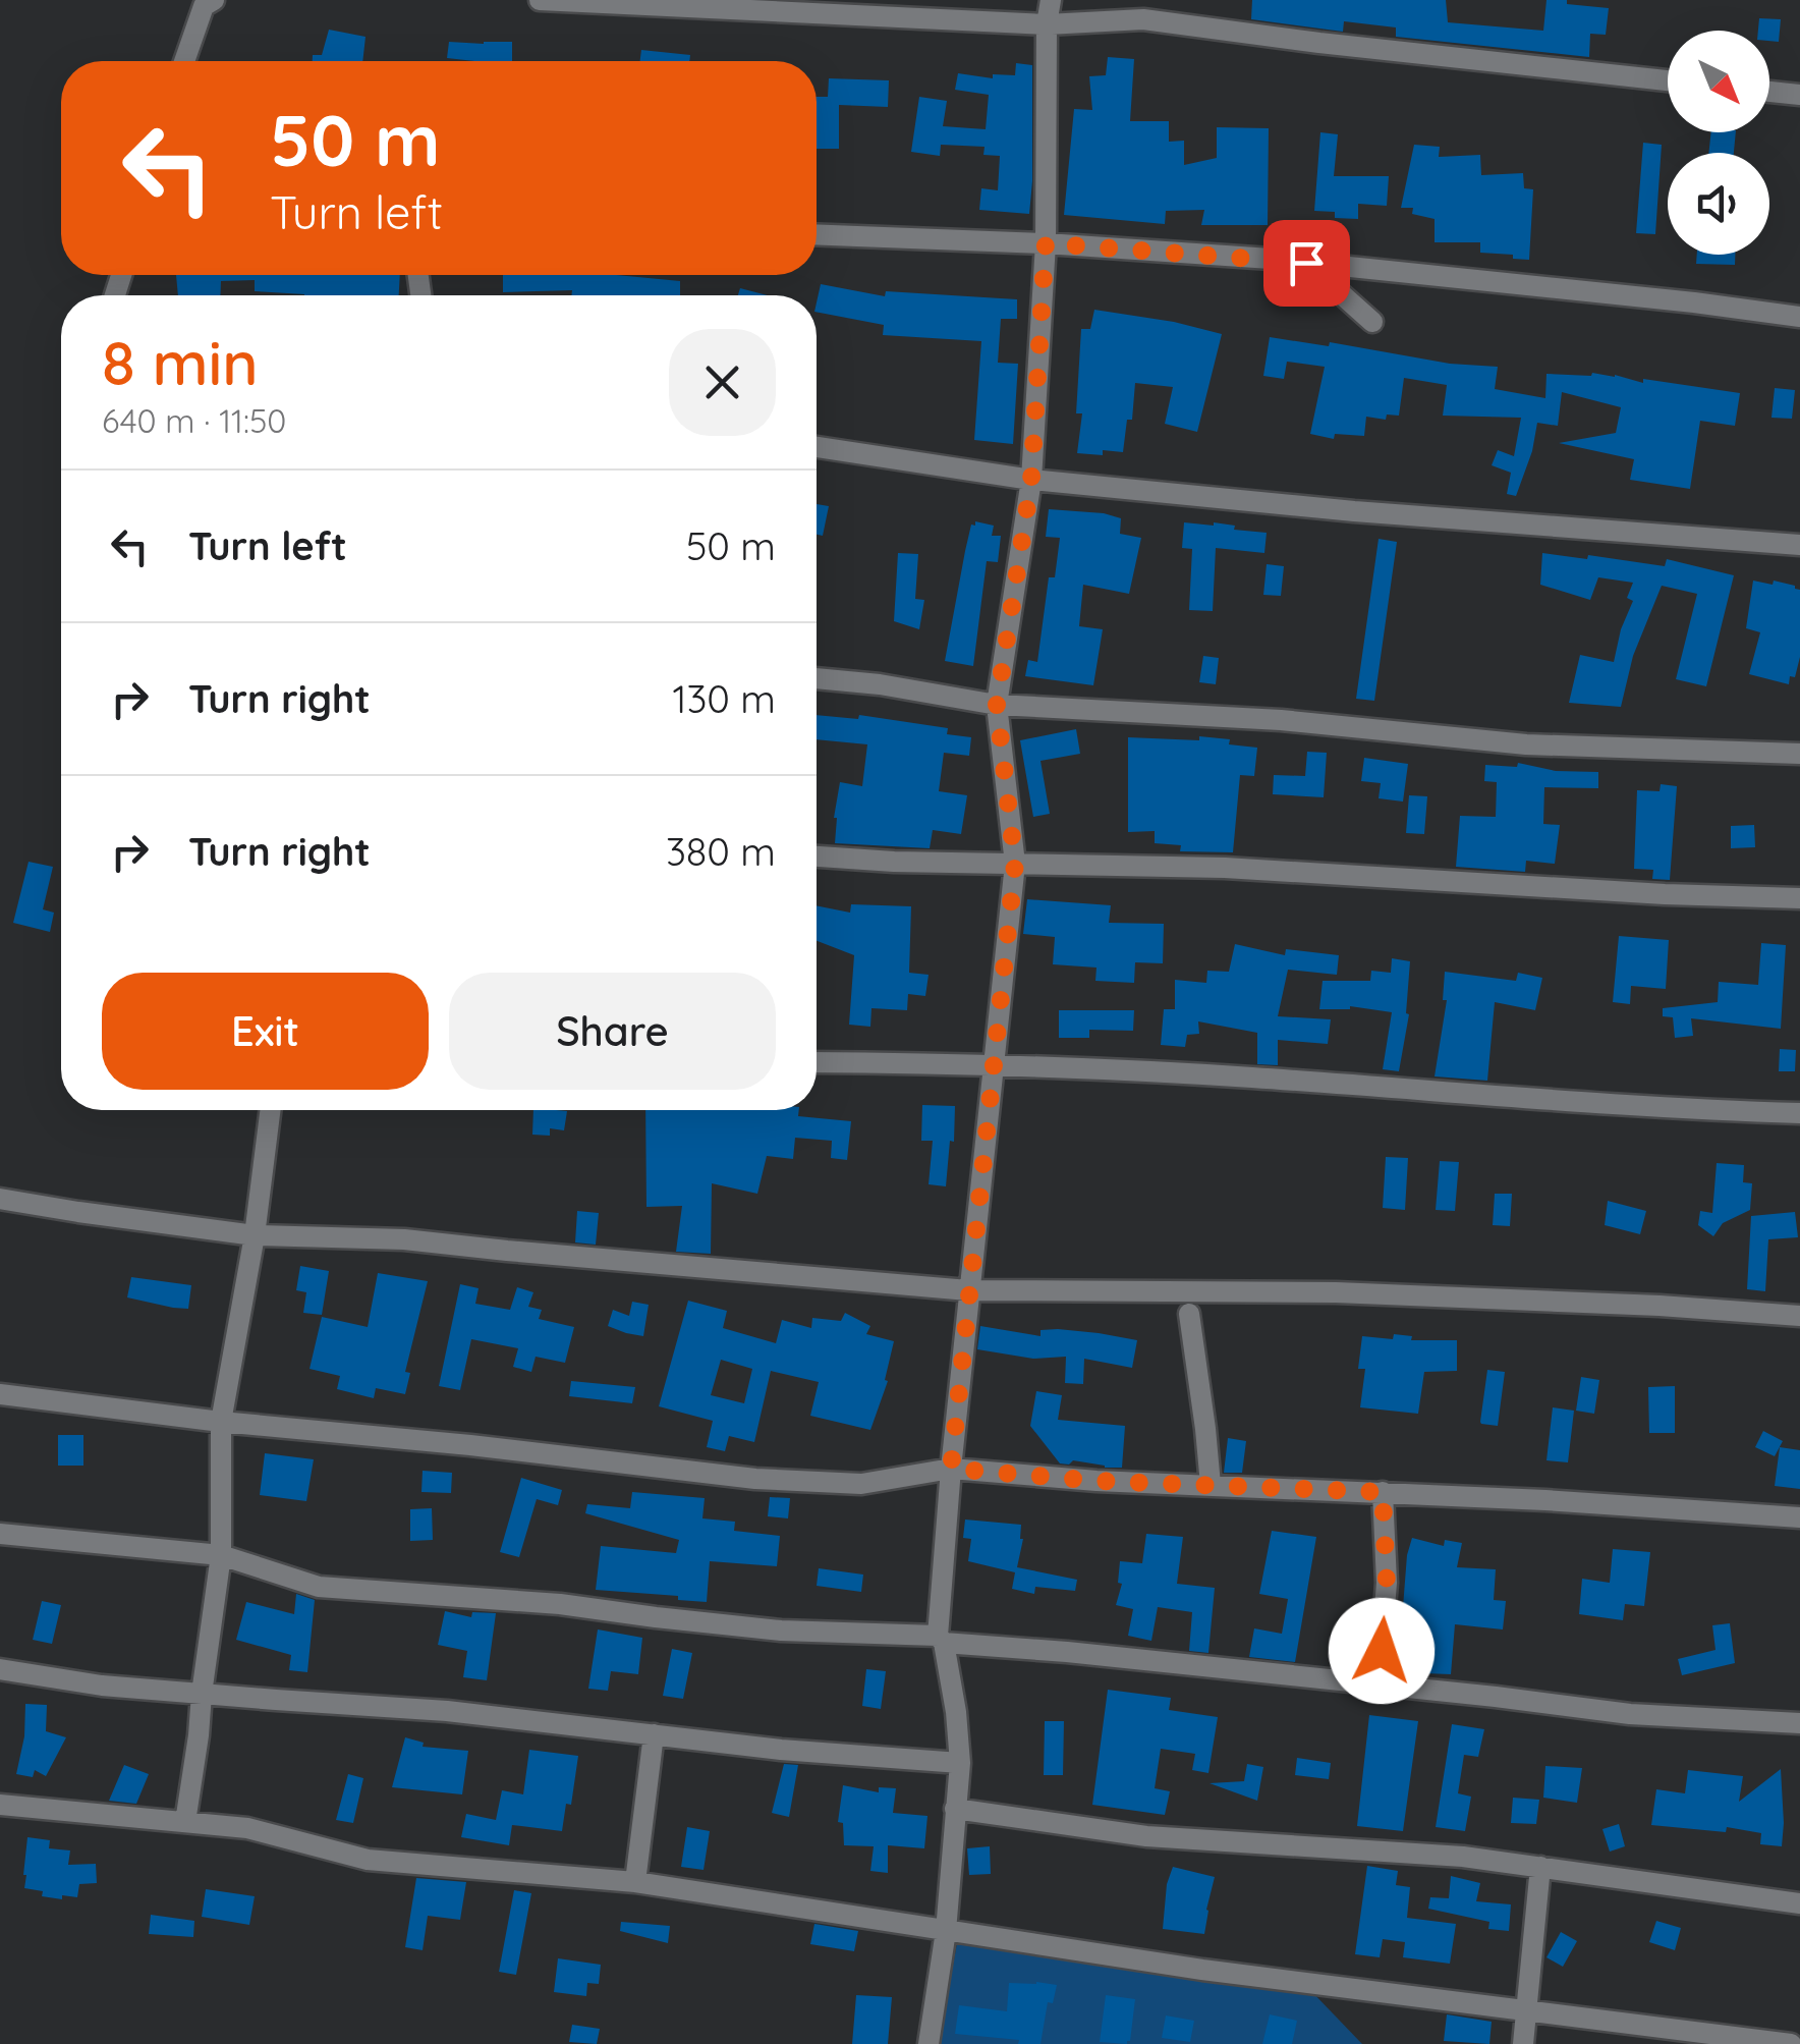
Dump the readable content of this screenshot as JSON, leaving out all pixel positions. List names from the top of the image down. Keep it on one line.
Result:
{"north":"bottom right","page":{"turn":["50 m","Turn left"],"heading":["8 min","640 m · 11:50"],"list":[{"name":"Turn left","value":"50 m"},{"name":"Turn right","value":"130 m"},{"name":"Turn right","value":"380 m"}],"buttons":["Exit","Share"]}}
